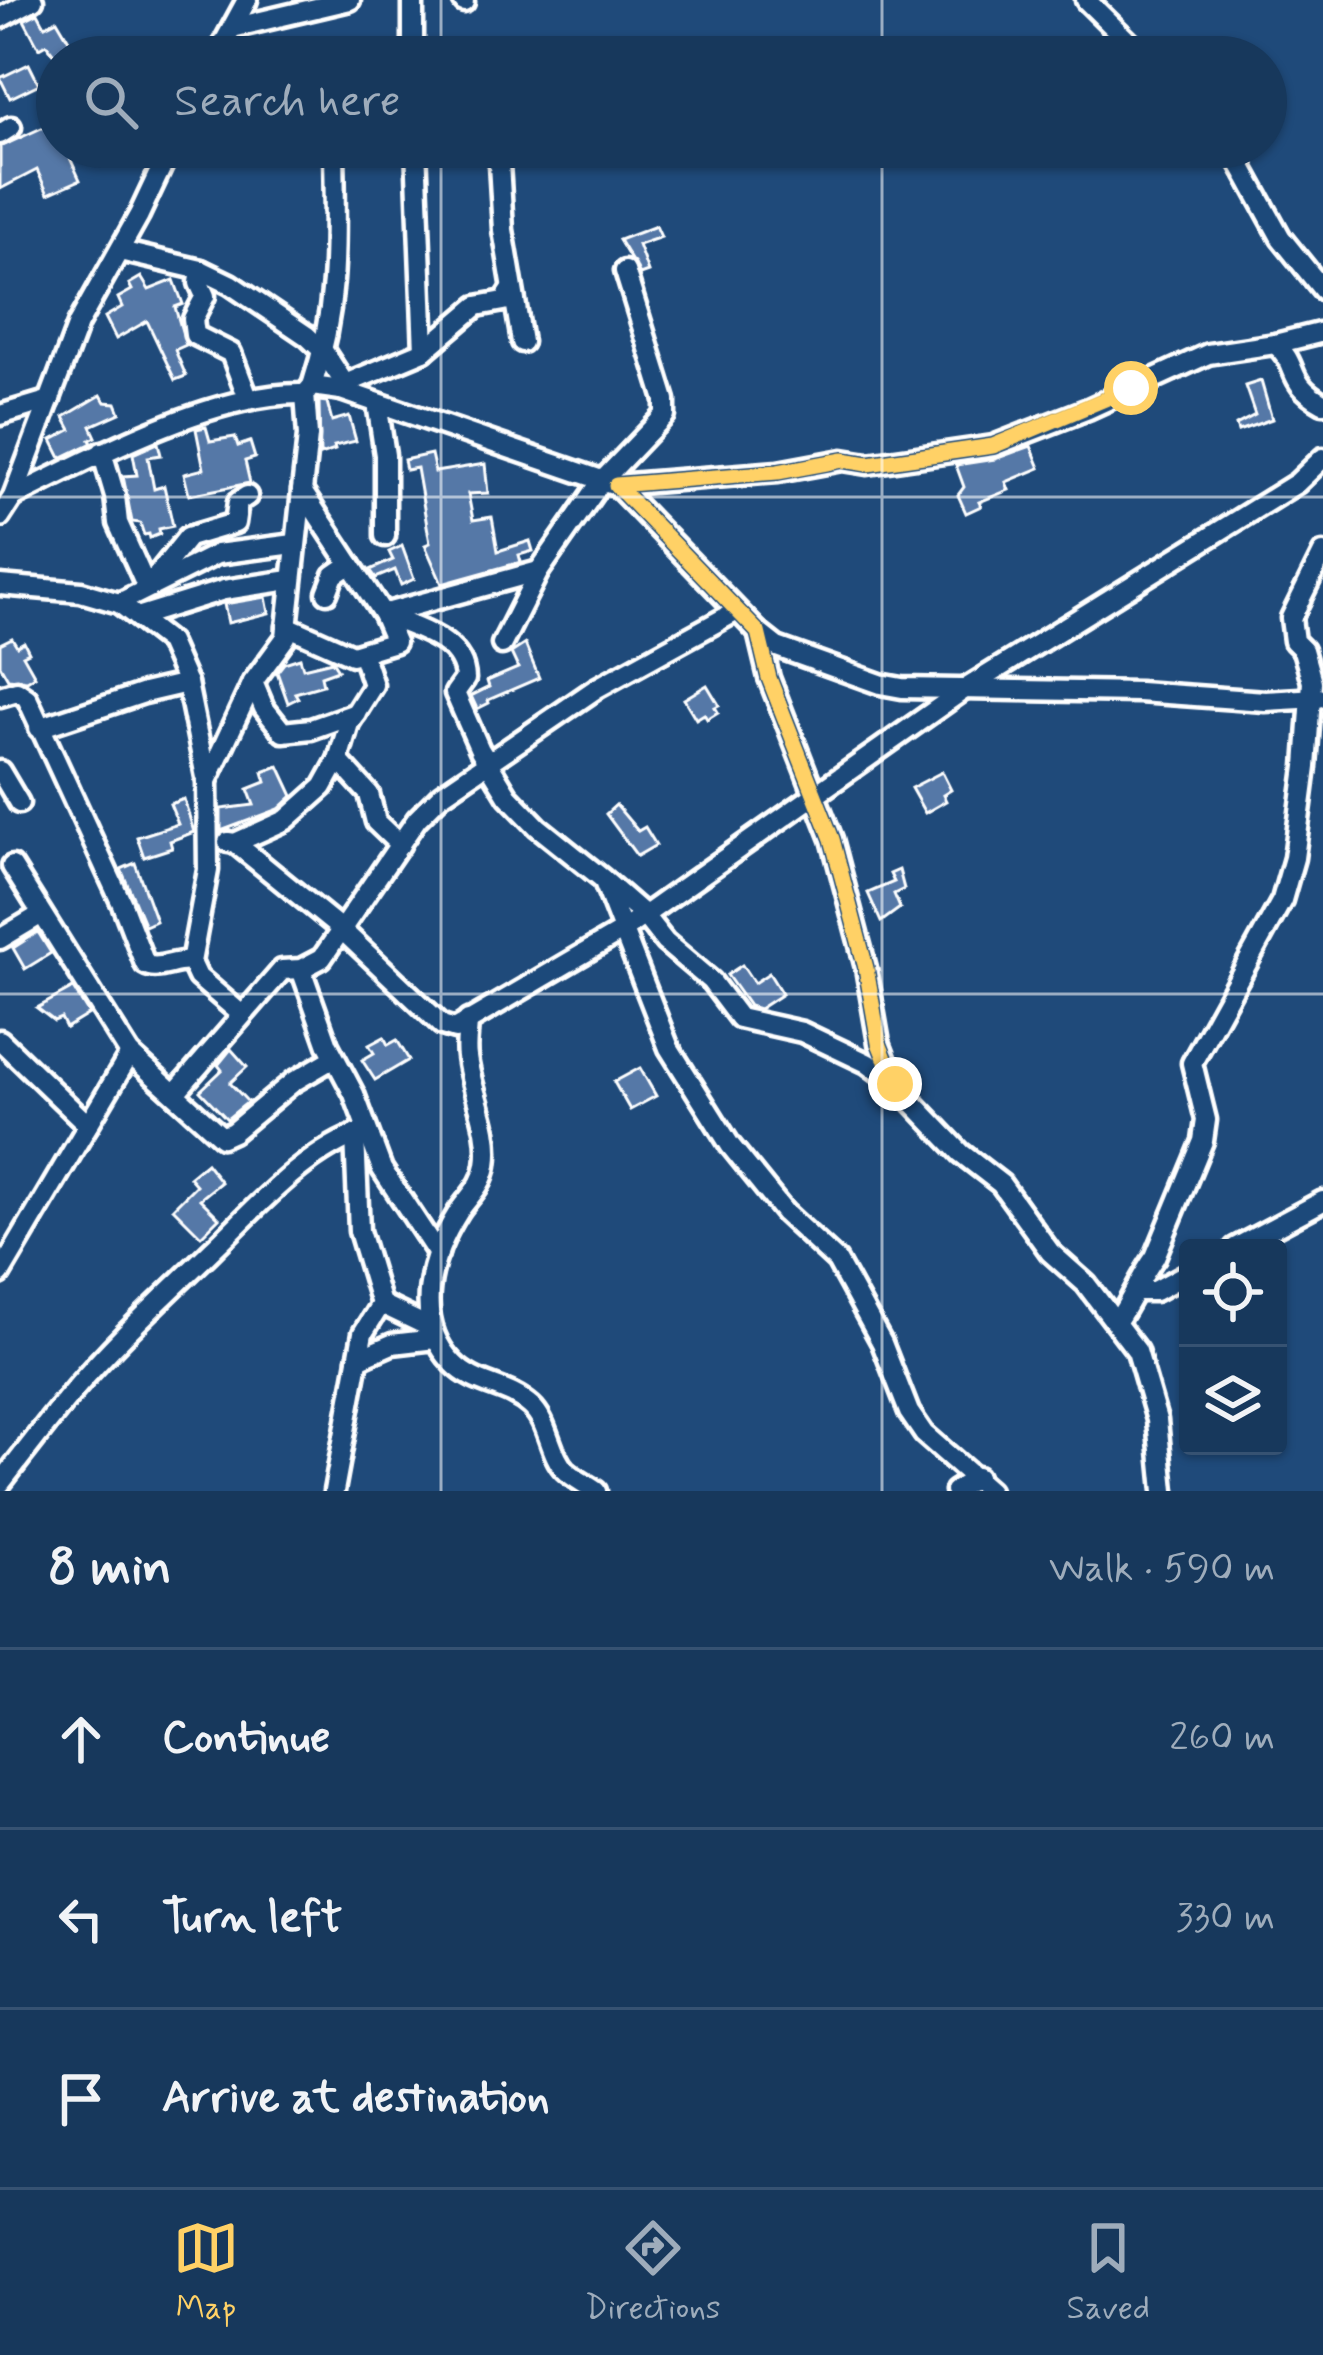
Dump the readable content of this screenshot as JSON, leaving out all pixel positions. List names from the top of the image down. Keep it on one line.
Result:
{"page":{"search":"Search here","heading":["8 min","Walk · 590 m"],"list":[["Continue","260 m"],["Turn left","330 m"],"Arrive at destination"],"nav":["Map","Directions","Saved"]}}
